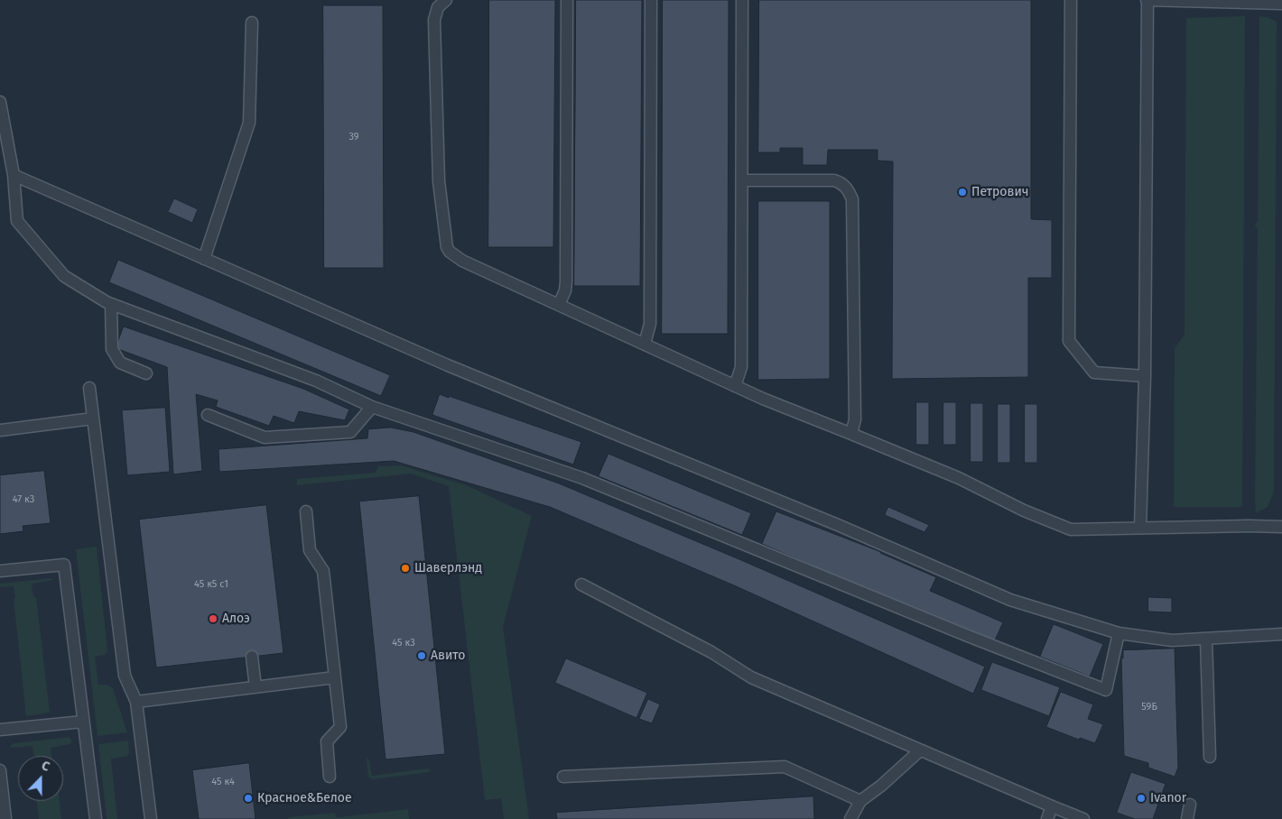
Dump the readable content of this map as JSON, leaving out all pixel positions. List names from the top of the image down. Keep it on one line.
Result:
{"places":["Петрович","Шаверлэнд","Алоэ","Авито","Красное&Белое","Ivanor"],"house_numbers":["39","47 к3","45 к5 с1","45 к3","59Б","45 к4"],"north":"top"}
